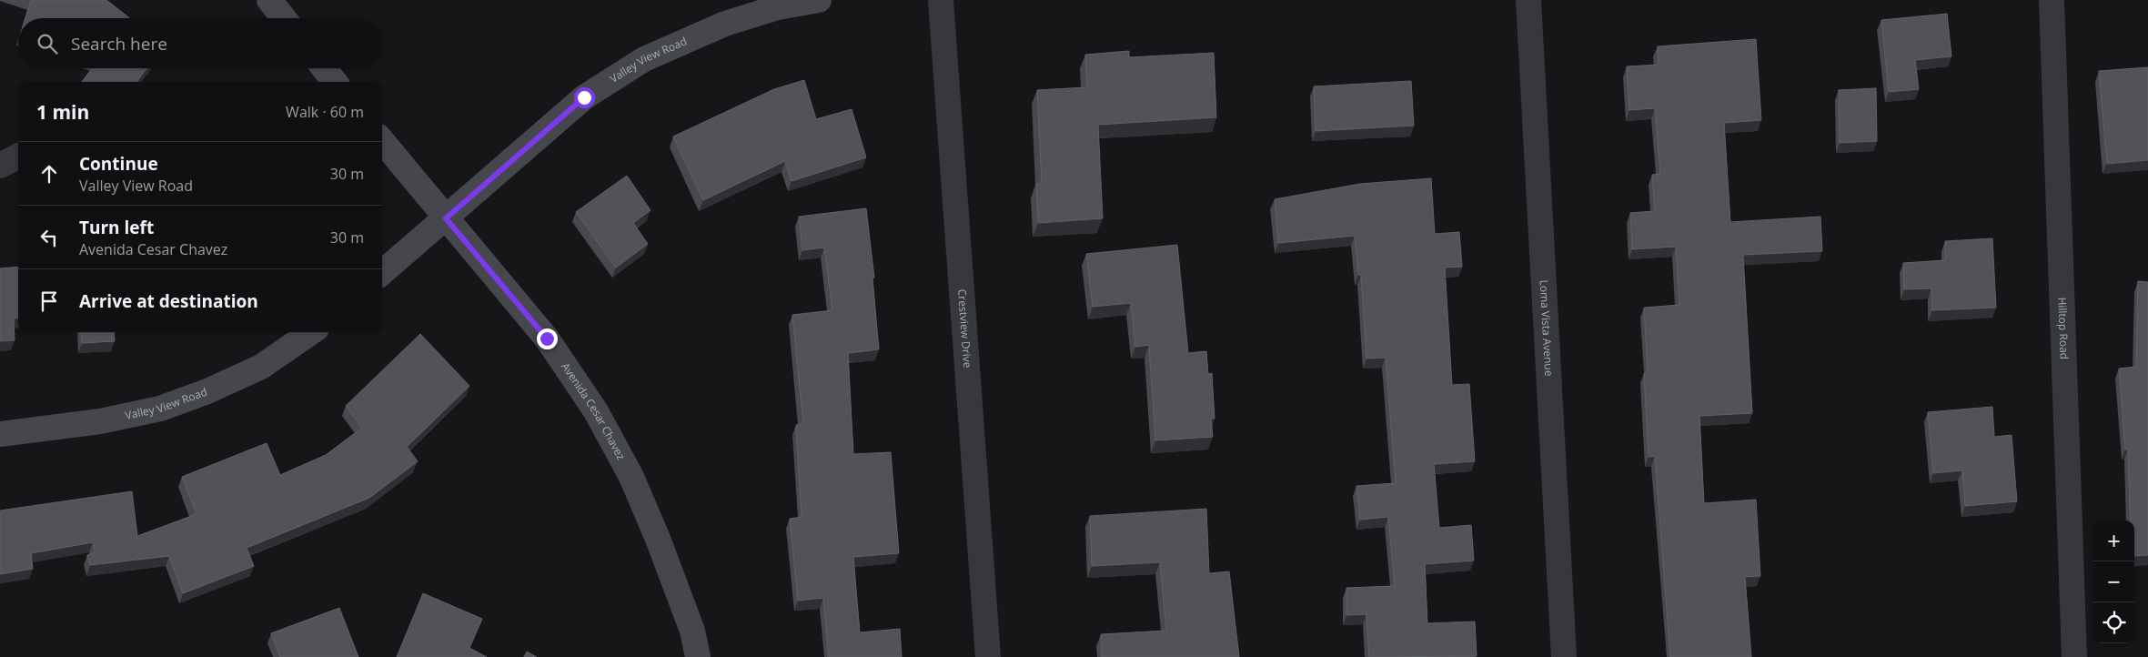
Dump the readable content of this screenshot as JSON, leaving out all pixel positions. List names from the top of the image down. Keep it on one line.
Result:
{"streets":{"street":["Valley View Road","Crestview Drive","Loma Vista Avenue","Hilltop Road","Avenida Cesar Chavez"]},"crossings":[["Valley View Road","Avenida Cesar Chavez"]],"page":{"search":"Search here","heading":["1 min","Walk · 60 m"],"list":[["Continue","Valley View Road","30 m"],["Turn left","Avenida Cesar Chavez","30 m"],"Arrive at destination"],"map_buttons":["+","−"]}}
